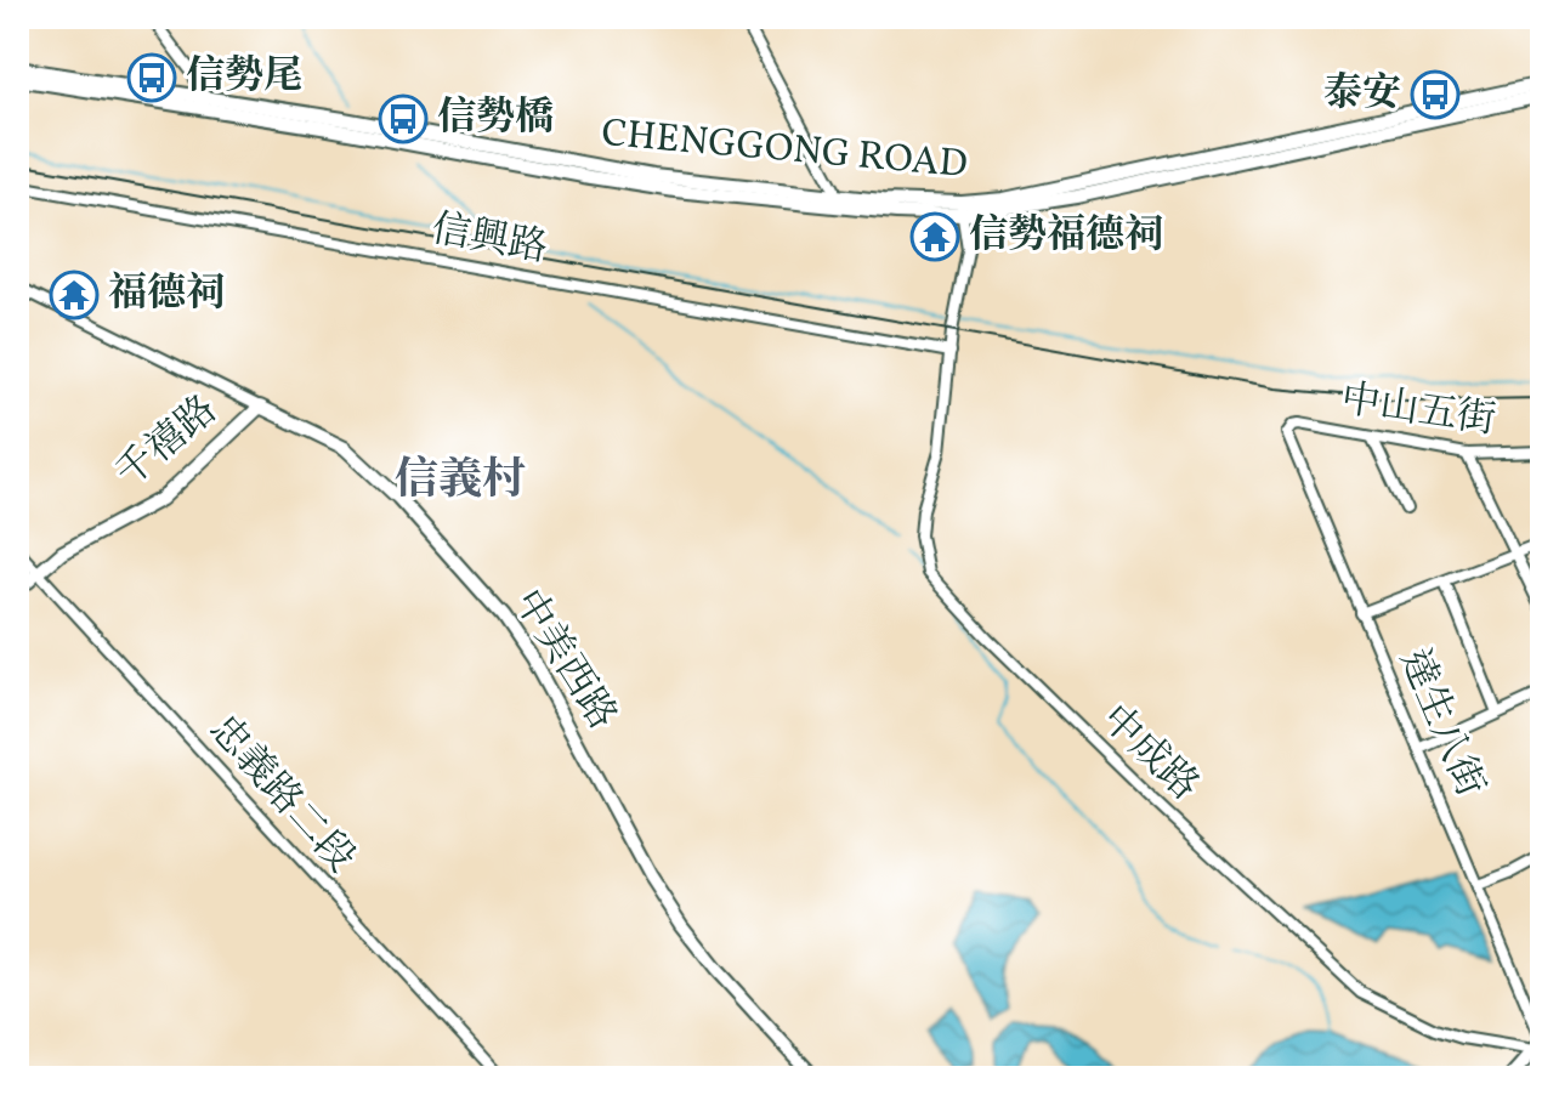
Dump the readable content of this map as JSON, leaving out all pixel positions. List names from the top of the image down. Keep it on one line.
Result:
{"streets":{"street":["CHENGGONG ROAD","信興路","中山五街","千禧路","中美西路","達生八街","中成路","忠義路二段"]},"crossings":[["CHENGGONG ROAD","中成路"],["信興路","中成路"],["中山五街","達生八街"],["千禧路","中美西路"],["千禧路","忠義路二段"],["達生八街","中成路"]],"districts":["信義村"],"places":{"bus stop":["信勢尾","泰安","信勢橋"],"temple":["信勢福德祠","福德祠"]}}
